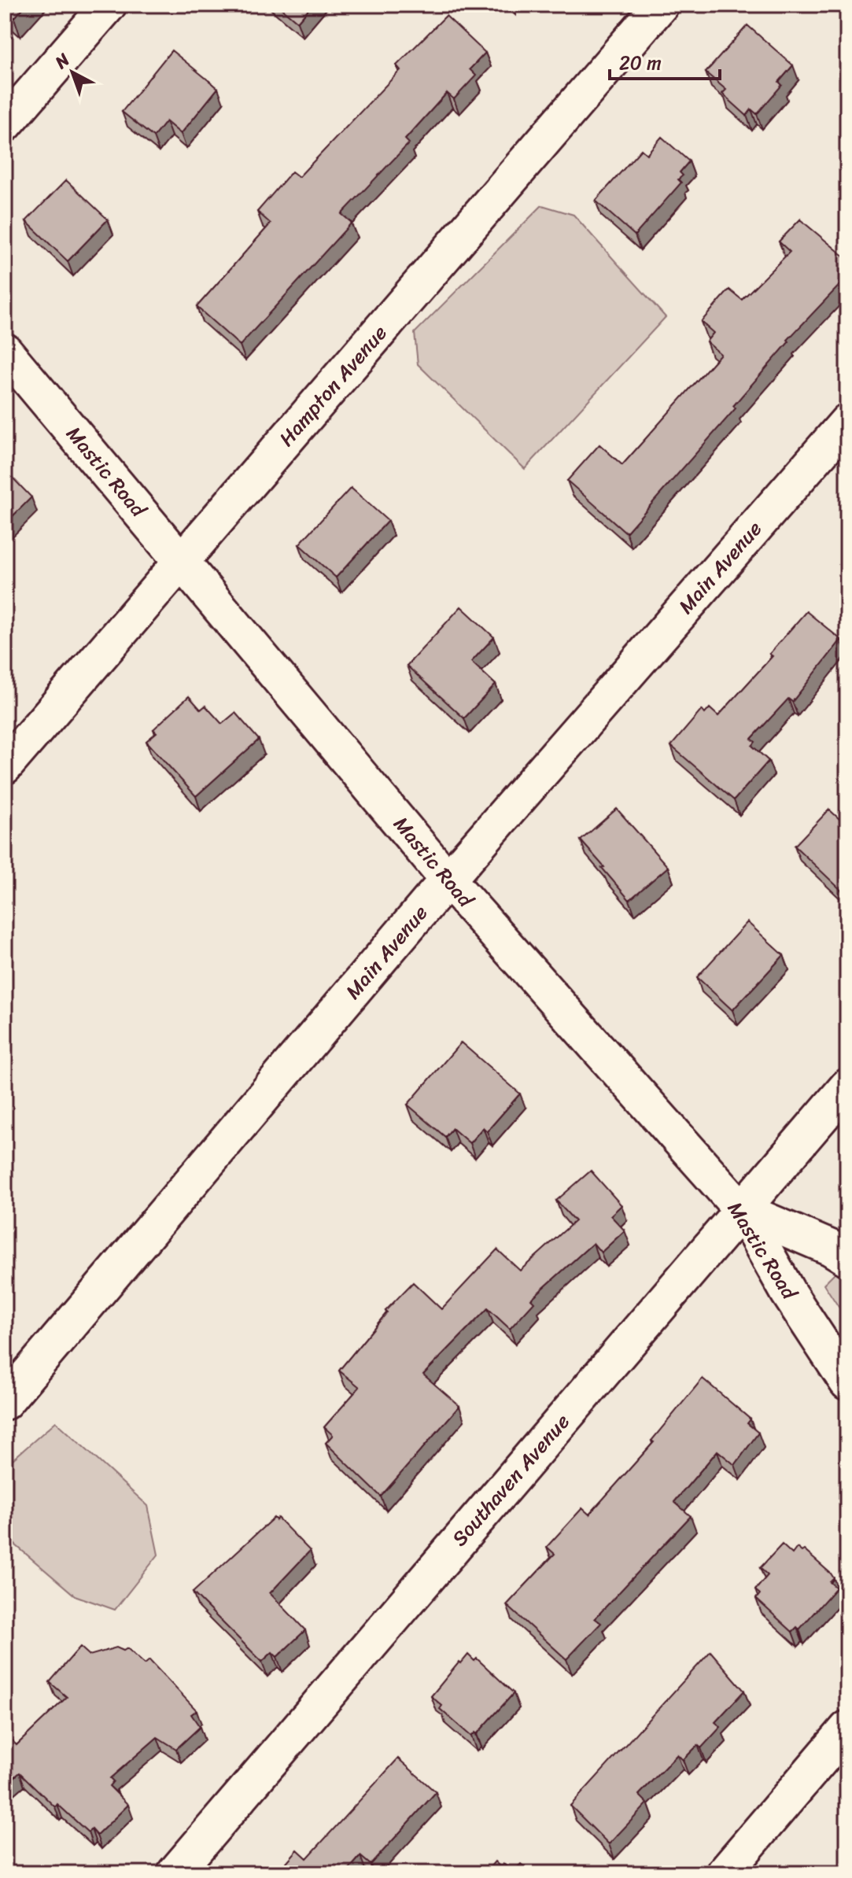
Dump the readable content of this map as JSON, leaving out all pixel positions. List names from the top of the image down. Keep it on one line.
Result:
{"streets":{"street":["Hampton Avenue","Mastic Road","Main Avenue","Southaven Avenue"]},"crossings":[["Hampton Avenue","Mastic Road"],["Mastic Road","Main Avenue"],["Mastic Road","Southaven Avenue"]],"scale_bar":"20 m","north":"top left"}
